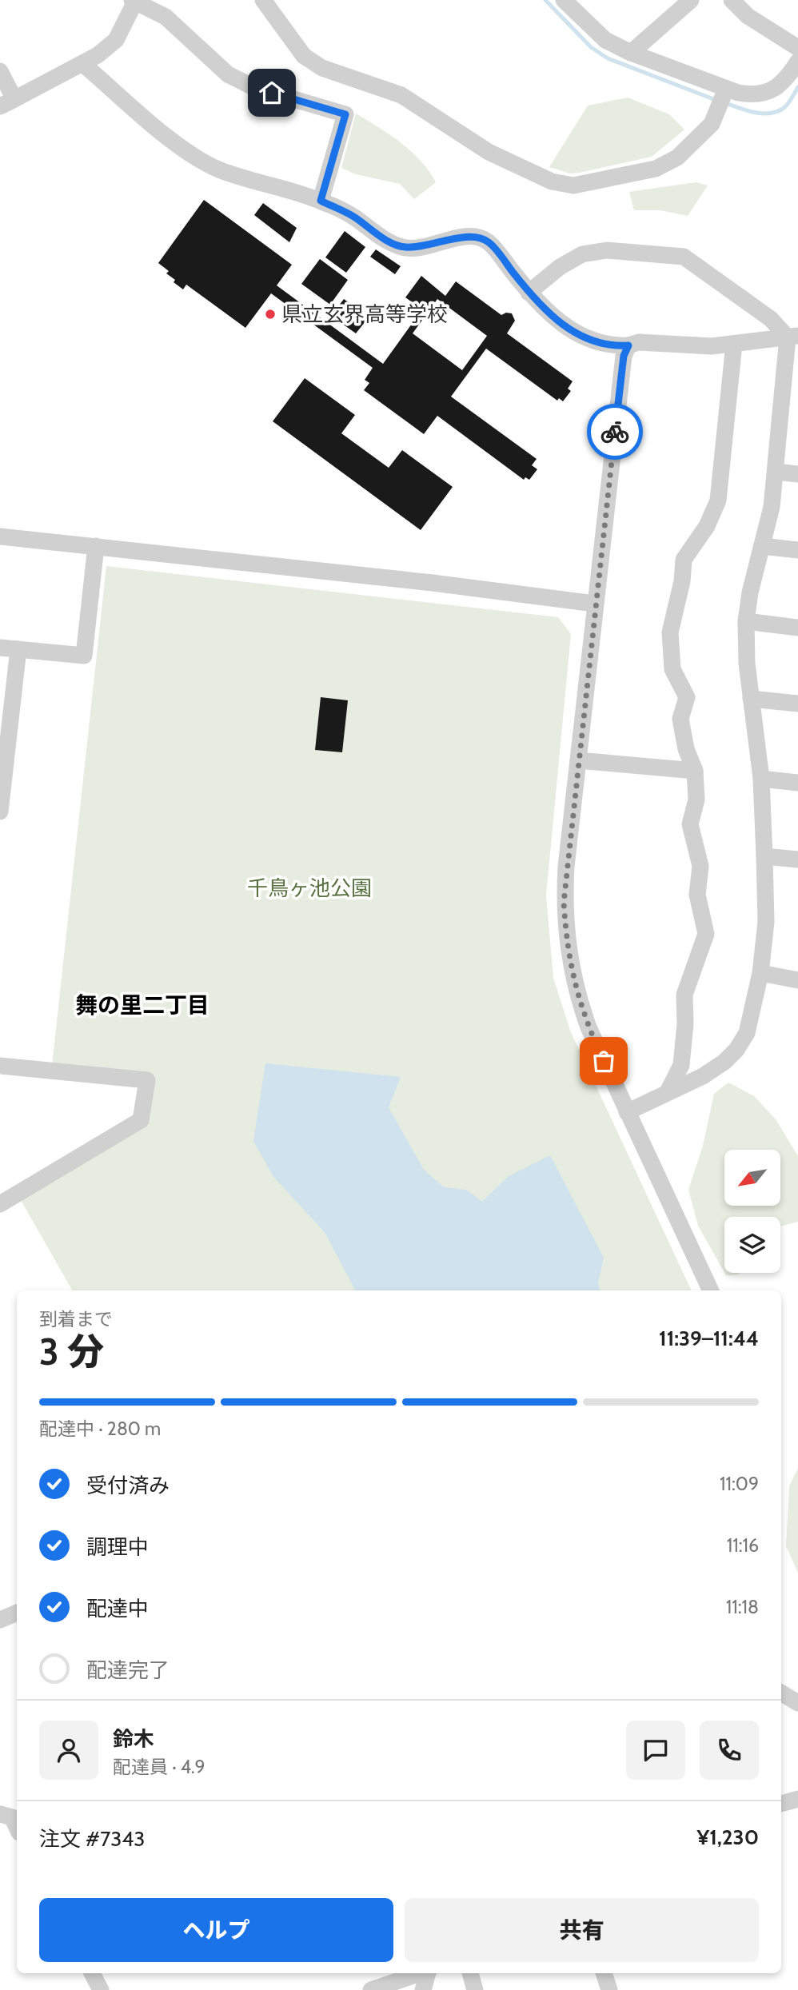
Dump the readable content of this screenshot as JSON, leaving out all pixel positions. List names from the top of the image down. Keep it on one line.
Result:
{"districts":["舞の里二丁目"],"parks":["千鳥ヶ池公園"],"places":["県立玄界高等学校"],"north":"bottom left","page":{"heading":["3 分","到着まで","11:39–11:44"],"panel":["鈴木","配達員 · 4.9","注文 #7343","¥1,230"],"bar":"配達中 · 280 m","list":[["受付済み","11:09"],["調理中","11:16"],["配達中","11:18"],"配達完了"],"buttons":["ヘルプ","共有"]}}
